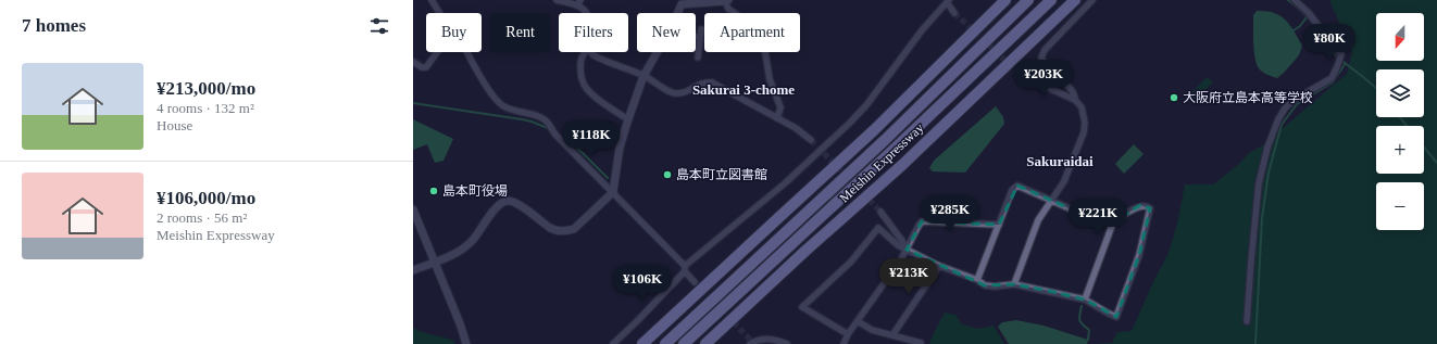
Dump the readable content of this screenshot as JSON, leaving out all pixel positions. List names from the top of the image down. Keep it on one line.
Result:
{"streets":{"highway":["Meishin Expressway"]},"districts":["Sakurai 3-chome","Sakuraidai"],"places":["大阪府立島本高等学校","島本町立図書館","島本町役場"],"north":"bottom","page":{"heading":"7 homes","map_buttons":["+","−"],"chip":["Buy","Rent","Filters","New","Apartment"],"price":["¥80K","¥203K","¥118K","¥285K","¥221K","¥213K","¥106K"],"list":[{"name":"¥213,000/mo","note":"4 rooms · 132 m² · House"},{"name":"¥106,000/mo","note":"2 rooms · 56 m² · Meishin Expressway"}]}}
